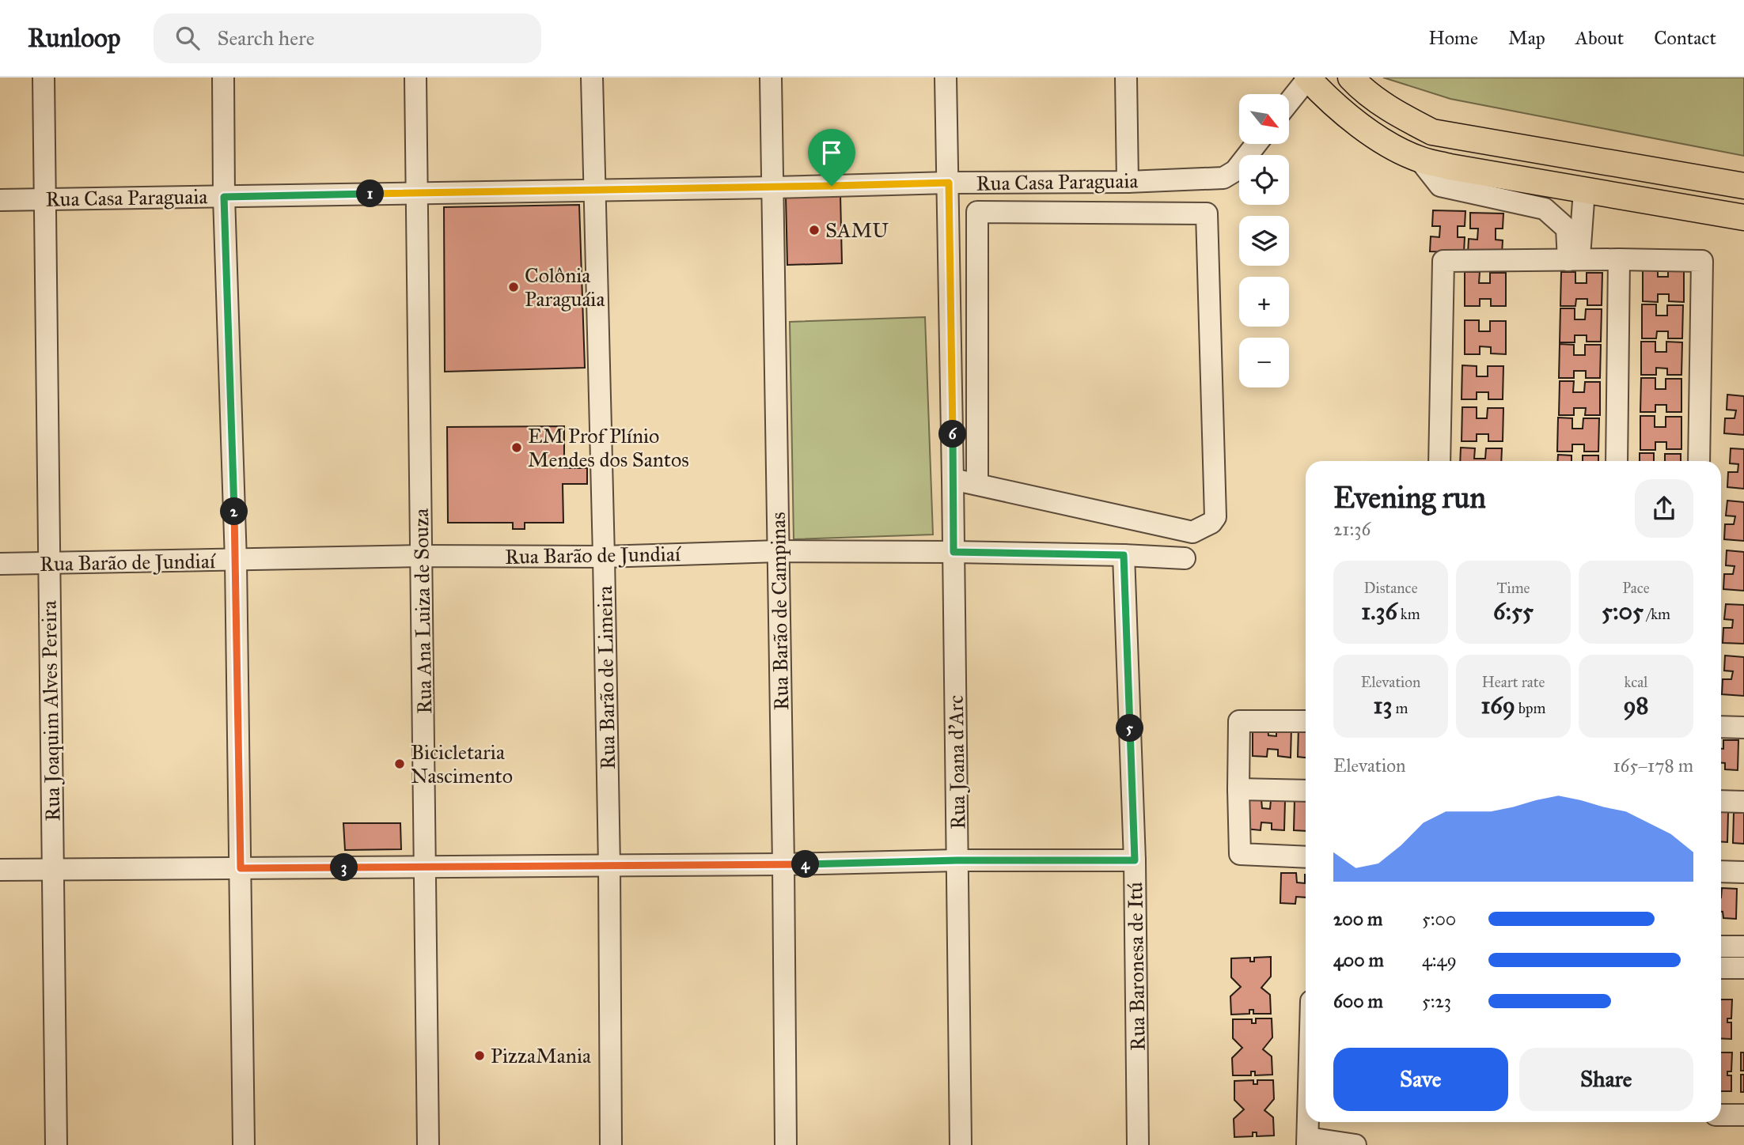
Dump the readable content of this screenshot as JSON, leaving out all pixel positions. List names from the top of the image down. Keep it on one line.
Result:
{"streets":{"street":["Rua Casa Paraguaia","Rua Barão de Jundiaí","Rua Ana Luiza de Souza","Rua Barão de Campinas","Rua Barão de Limeira","Rua Joaquim Alves Pereira","Rua Joana d'Arc","Rua Baronesa de Itú"]},"crossings":[["Rua Casa Paraguaia","Rua Ana Luiza de Souza"],["Rua Casa Paraguaia","Rua Barão de Campinas"],["Rua Casa Paraguaia","Rua Barão de Limeira"],["Rua Casa Paraguaia","Rua Joaquim Alves Pereira"],["Rua Casa Paraguaia","Rua Joana d'Arc"],["Rua Barão de Jundiaí","Rua Ana Luiza de Souza"],["Rua Barão de Jundiaí","Rua Barão de Campinas"],["Rua Barão de Jundiaí","Rua Barão de Limeira"],["Rua Barão de Jundiaí","Rua Joaquim Alves Pereira"],["Rua Barão de Jundiaí","Rua Joana d'Arc"],["Rua Barão de Jundiaí","Rua Baronesa de Itú"]],"places":["SAMU","Colônia Paraguáia","EM Prof Plínio Mendes dos Santos","Bicicletaria Nascimento","PizzaMania"],"north":"bottom right","page":{"header":"Runloop","search":"Search here","nav":["Home","Map","About","Contact"],"map_buttons":["+","−"],"pins":["1","6","2","5","4","3"],"heading":["Evening run","21:36"],"stats":[["Distance","1.36 km"],["Time","6:55"],["Pace","5:05 /km"],["Elevation","13 m"],["Heart rate","169 bpm"],["kcal","98"]],"chart":["Elevation","165–178 m"],"list":[{"name":"200 m","note":"5:00"},{"name":"400 m","note":"4:49"},{"name":"600 m","note":"5:23"}],"buttons":["Save","Share"]}}
